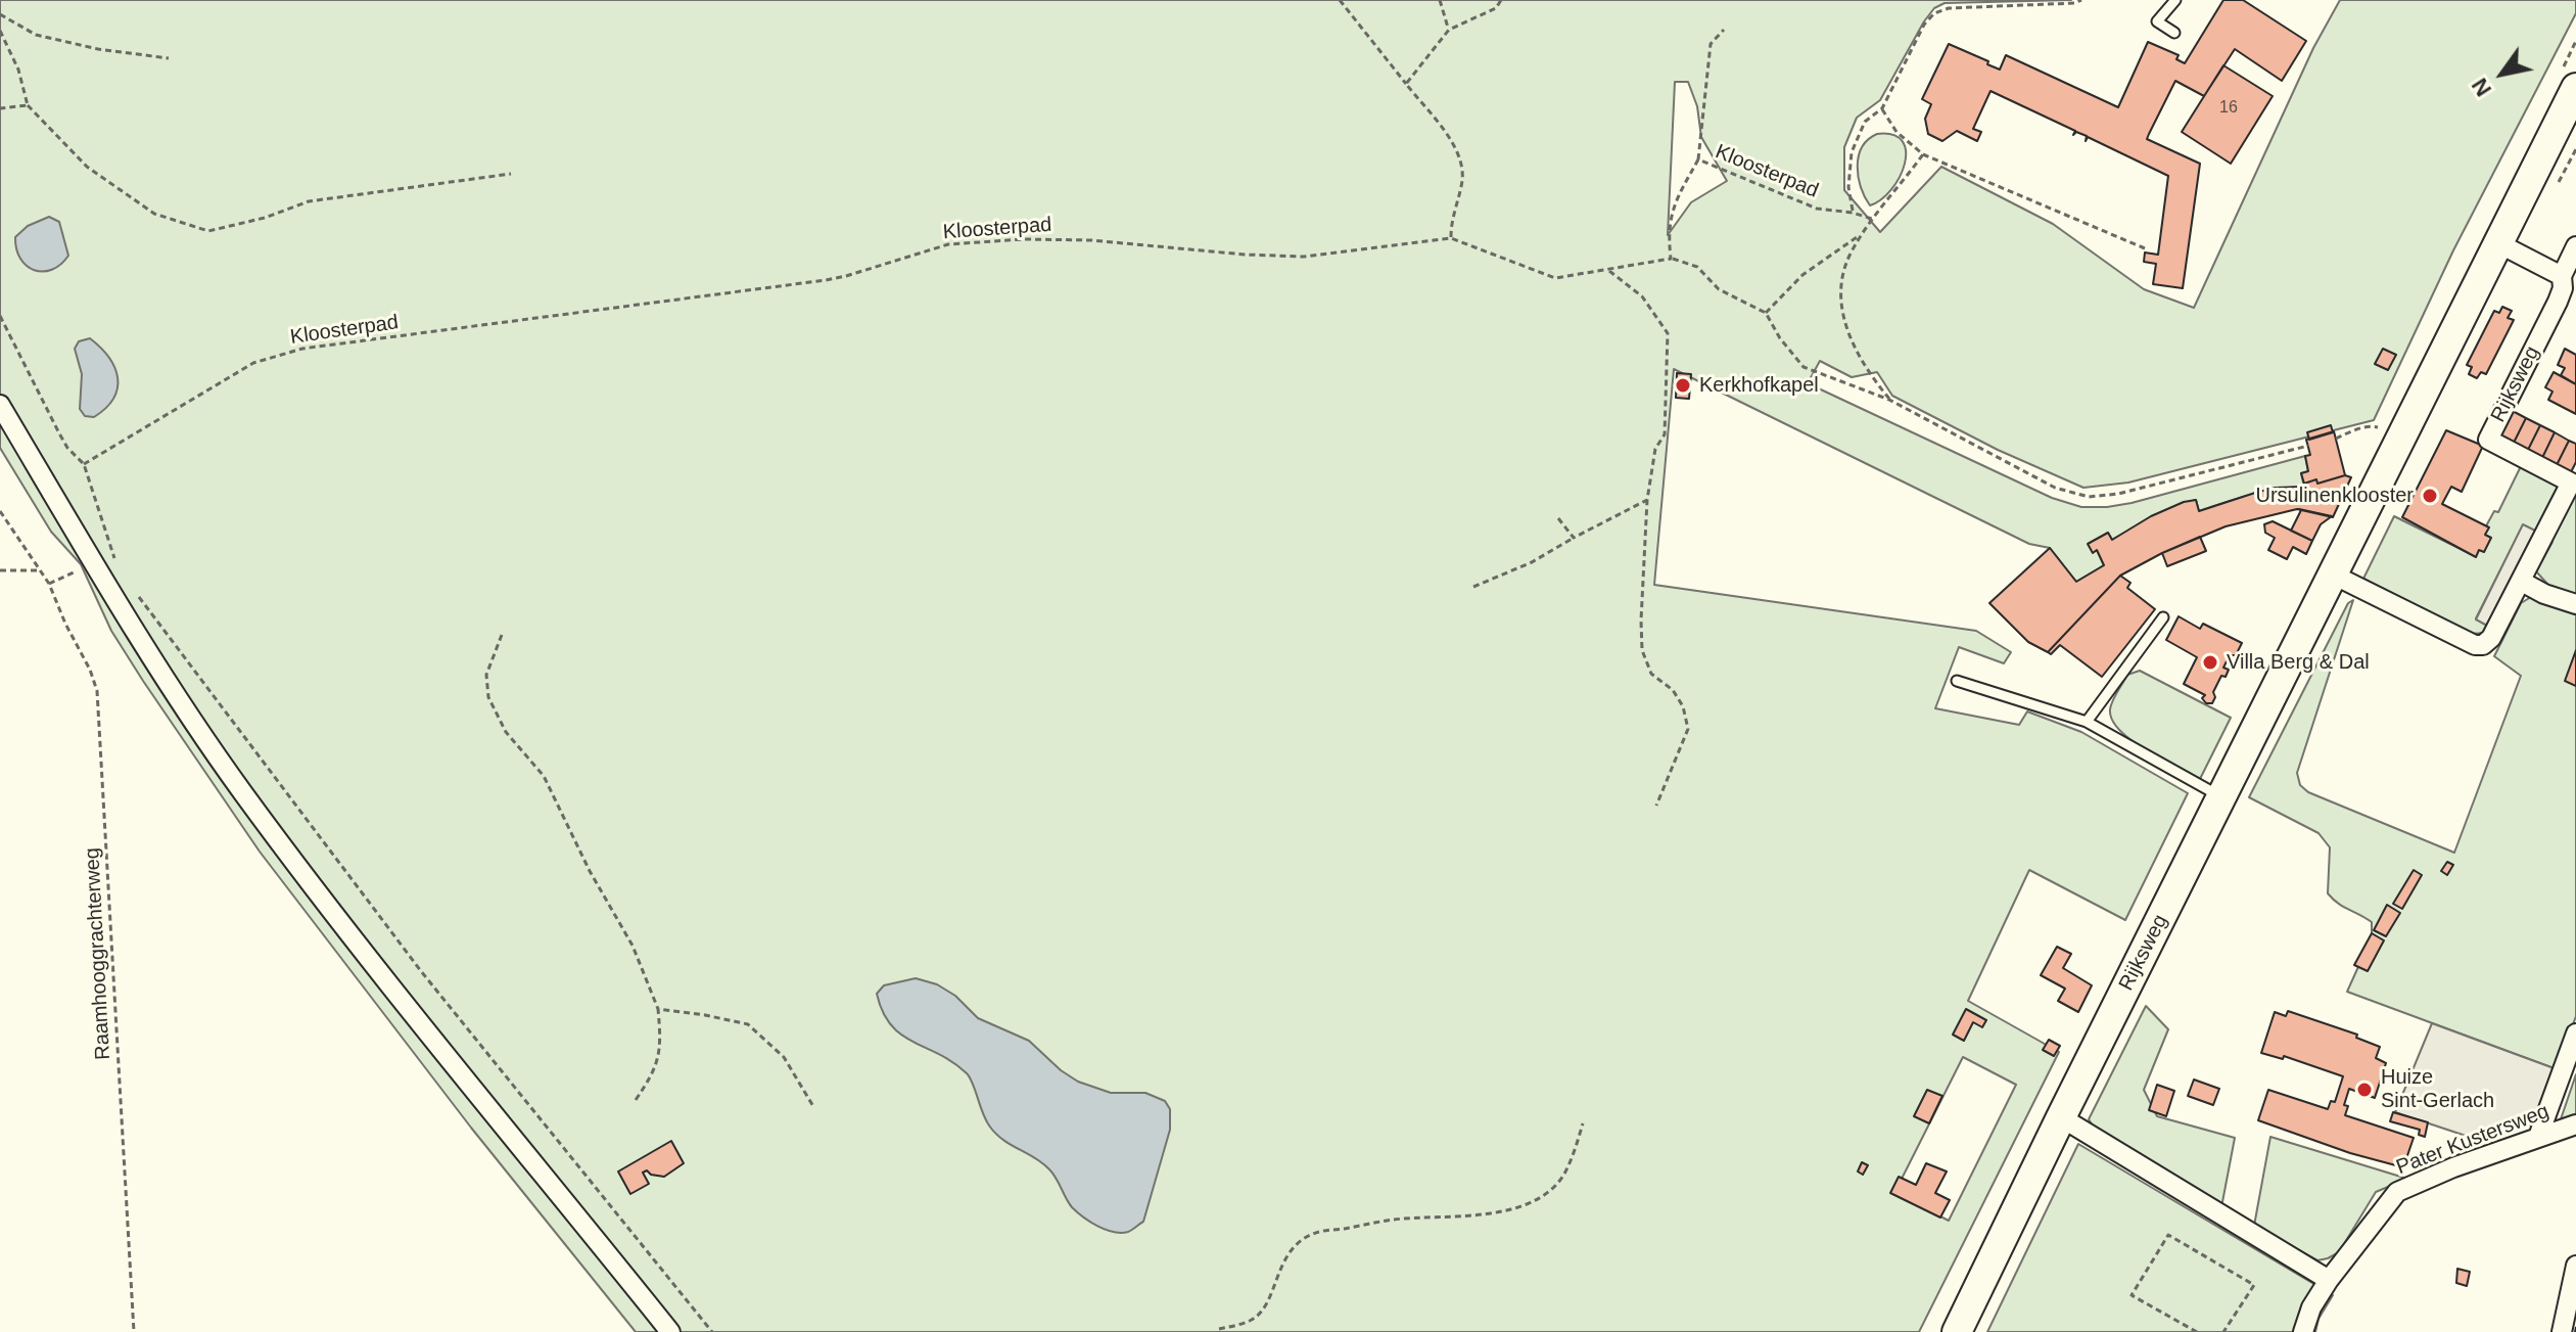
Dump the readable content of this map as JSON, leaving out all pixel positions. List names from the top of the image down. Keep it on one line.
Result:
{"streets":{"main road":["Rijksweg"],"street":["Pater Kustersweg"],"path":["Kloosterpad","Raamhooggrachterweg"]},"places":["Kerkhofkapel","Ursulinenklooster","Villa Berg & Dal","Huize Sint-Gerlach"],"house_numbers":["16"],"north":"bottom left"}
